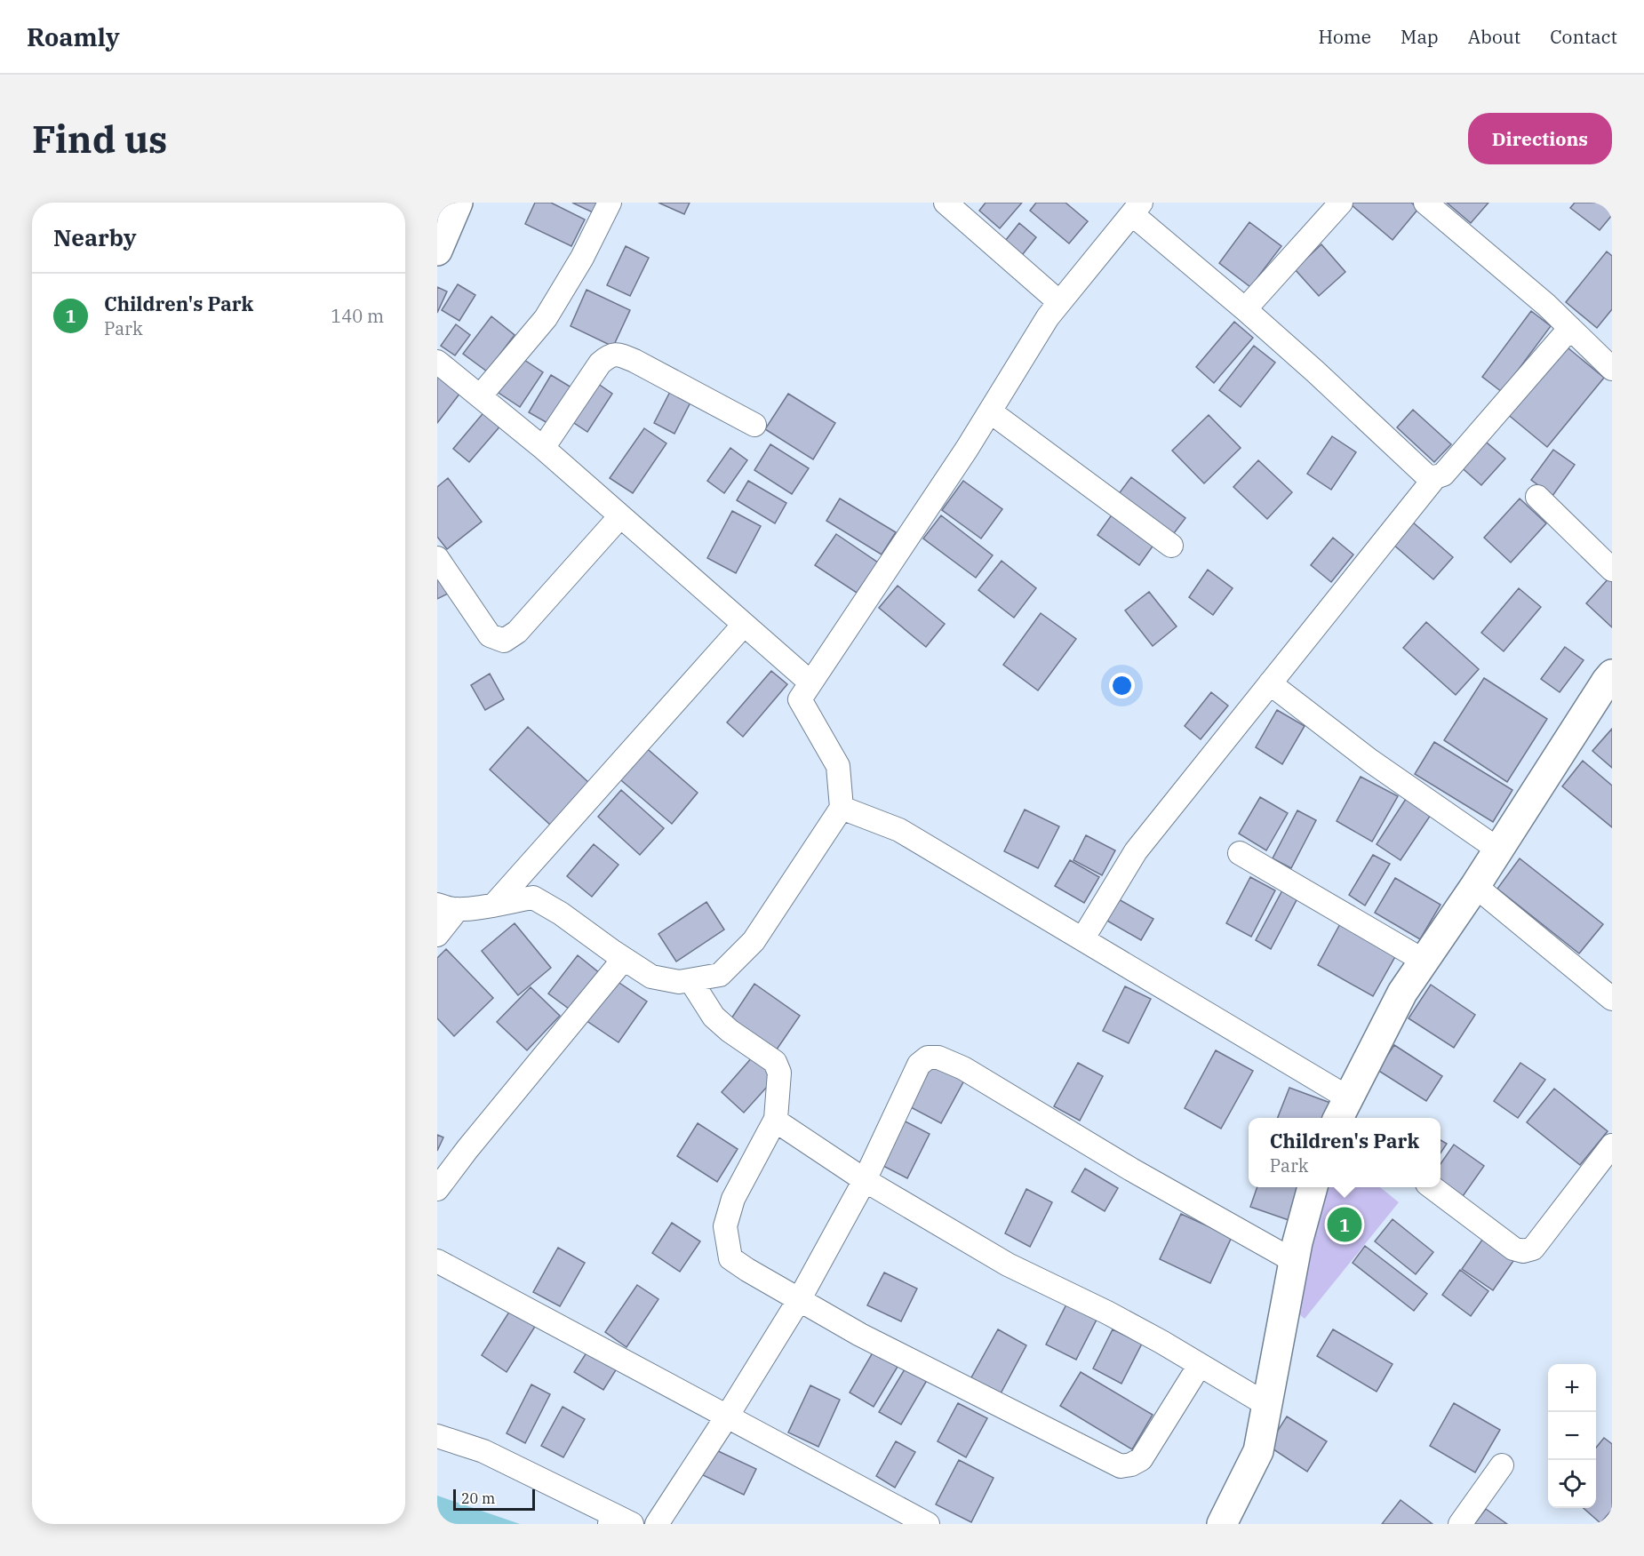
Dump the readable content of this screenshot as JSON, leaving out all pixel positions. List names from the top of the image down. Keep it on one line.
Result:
{"scale_bar":"20 m","page":{"header":"Roamly","nav":["Home","Map","About","Contact"],"buttons":"Directions","title":"Find us","heading":"Nearby","list":[{"mark":"1","name":"Children's Park","note":"Park","value":"140 m"}],"popup":["Children's Park","Park"],"pins":"1","map_buttons":["+","−"],"scale":"20 m"}}
